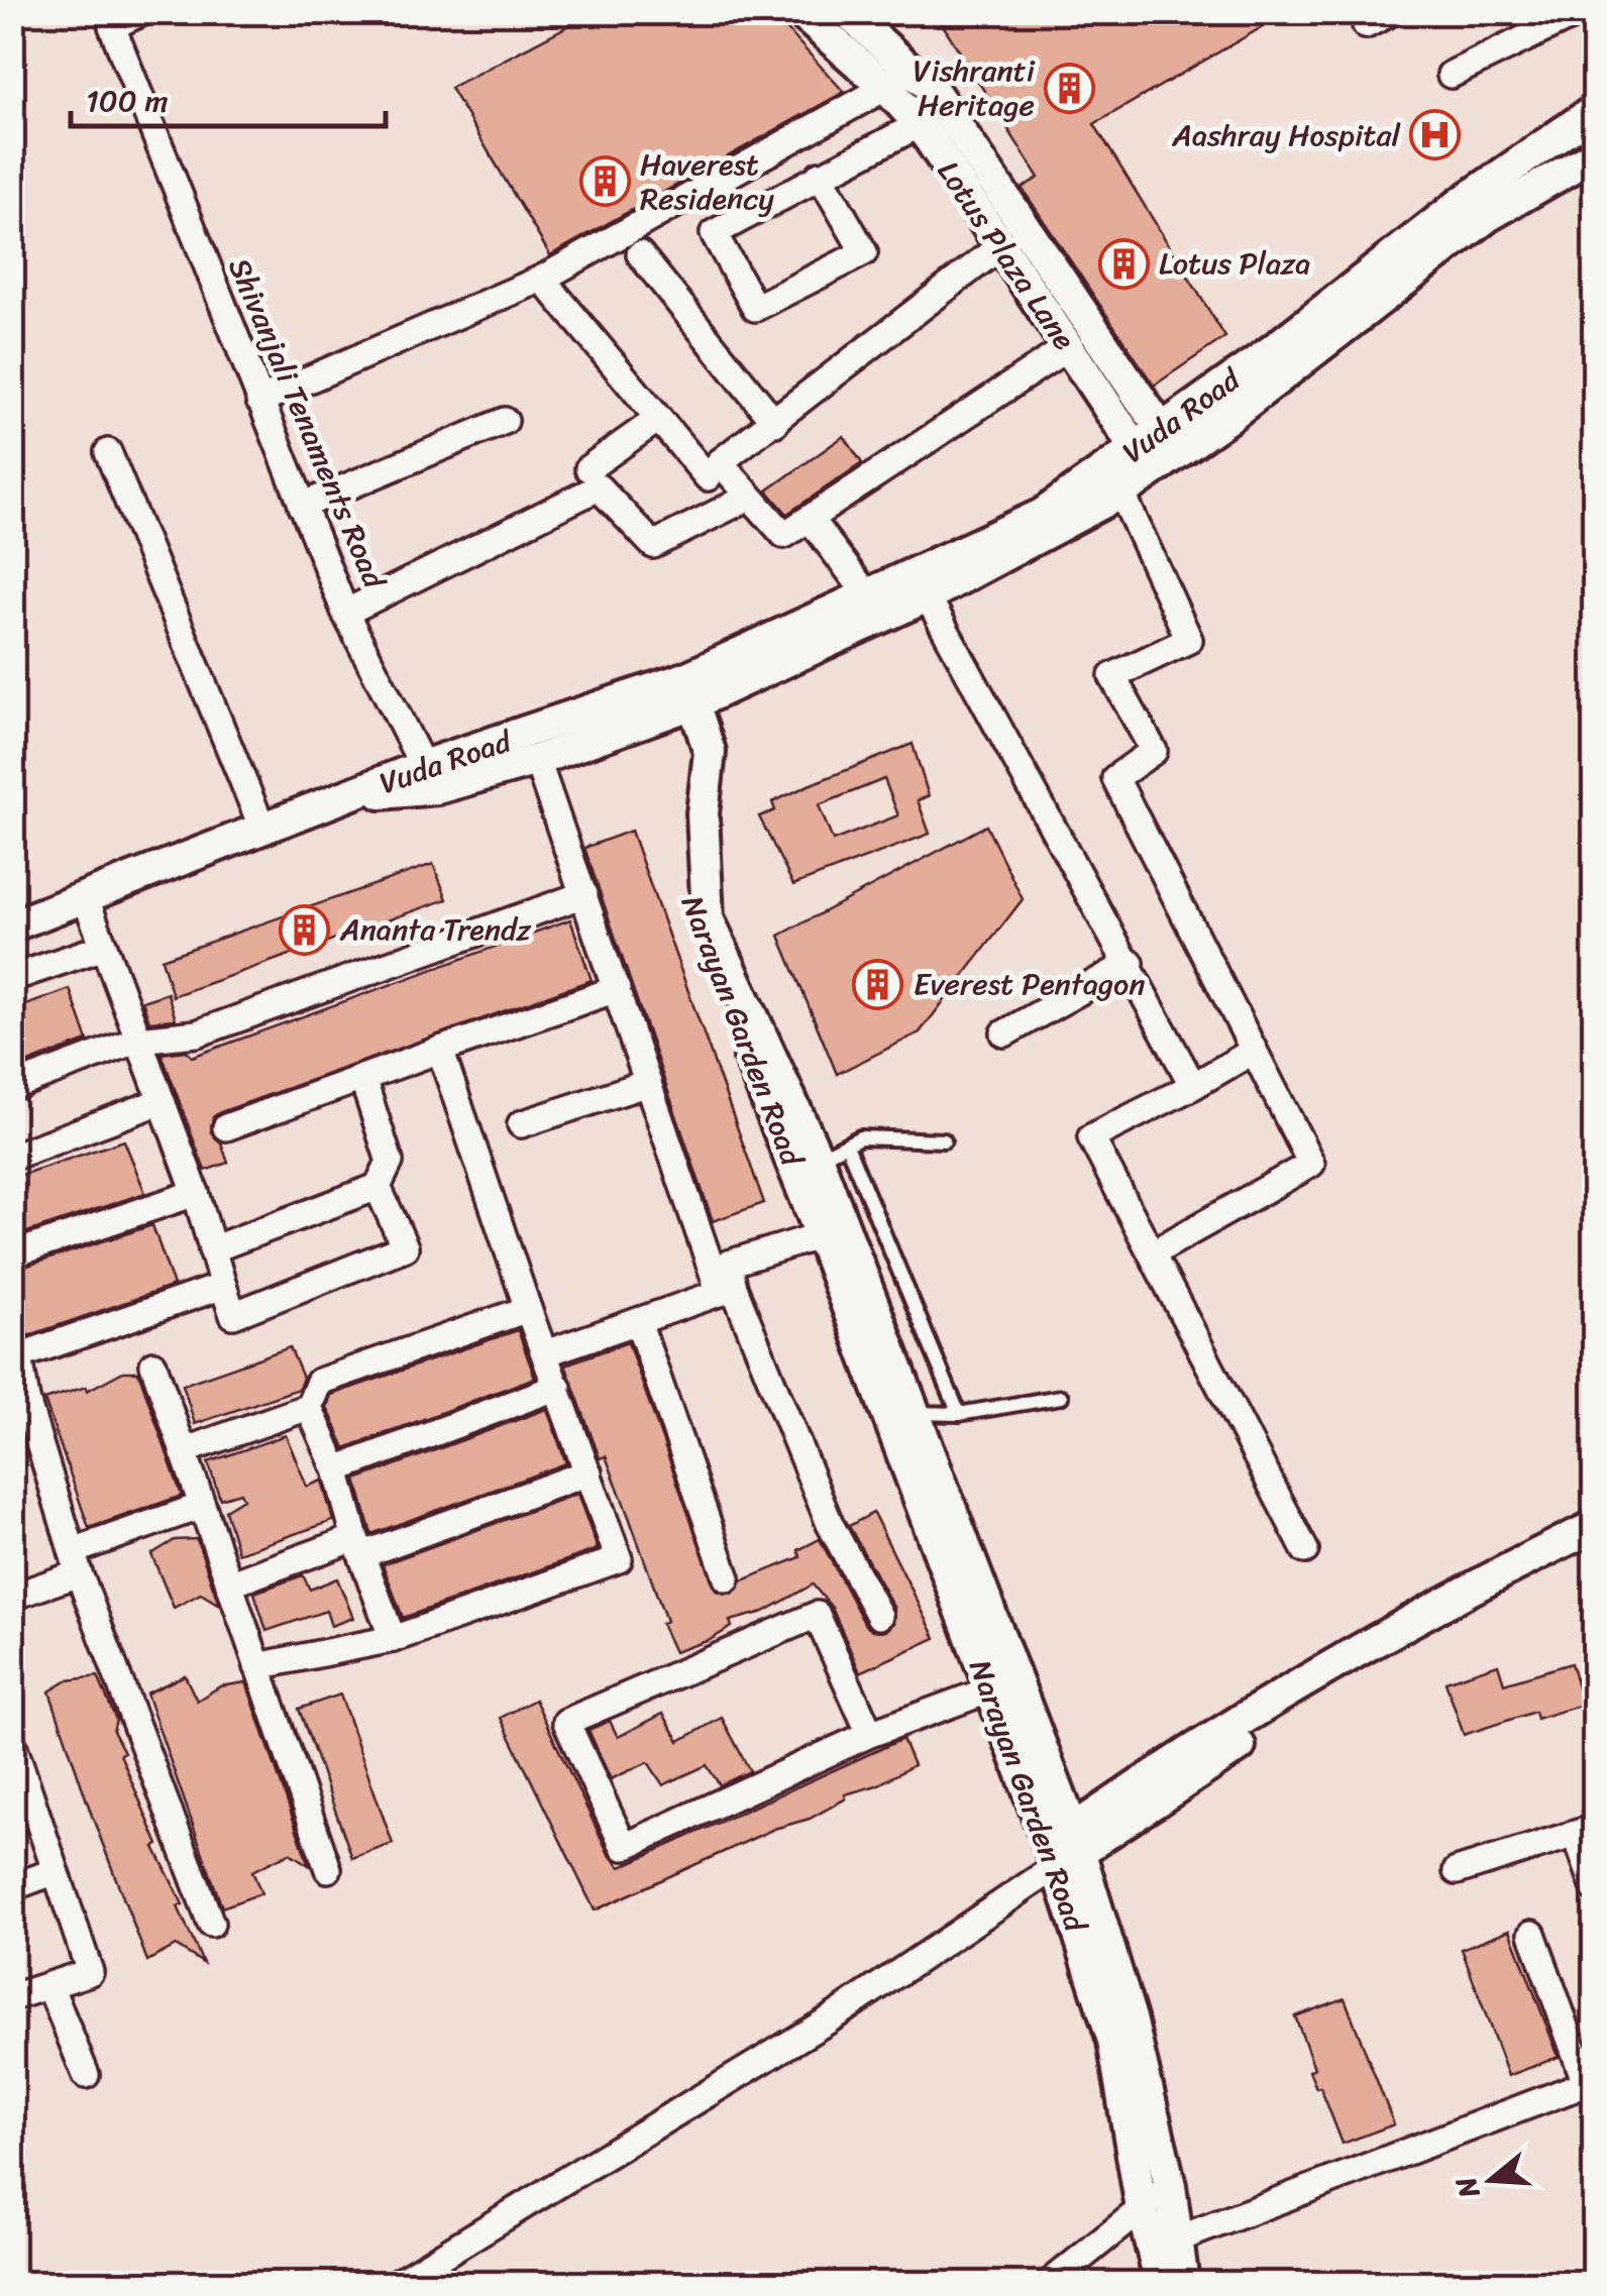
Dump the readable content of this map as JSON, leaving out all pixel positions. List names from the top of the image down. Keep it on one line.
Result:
{"streets":{"street":["Lotus Plaza Lane","Vuda Road","Shivanjali Tenaments Road","Narayan Garden Road"]},"crossings":[["Lotus Plaza Lane","Vuda Road"]],"places":{"building":["Vishranti Heritage","Haverest Residency","Lotus Plaza","Ananta Trendz","Everest Pentagon"],"hospital":["Aashray Hospital"]},"scale_bar":"100 m","north":"left"}
